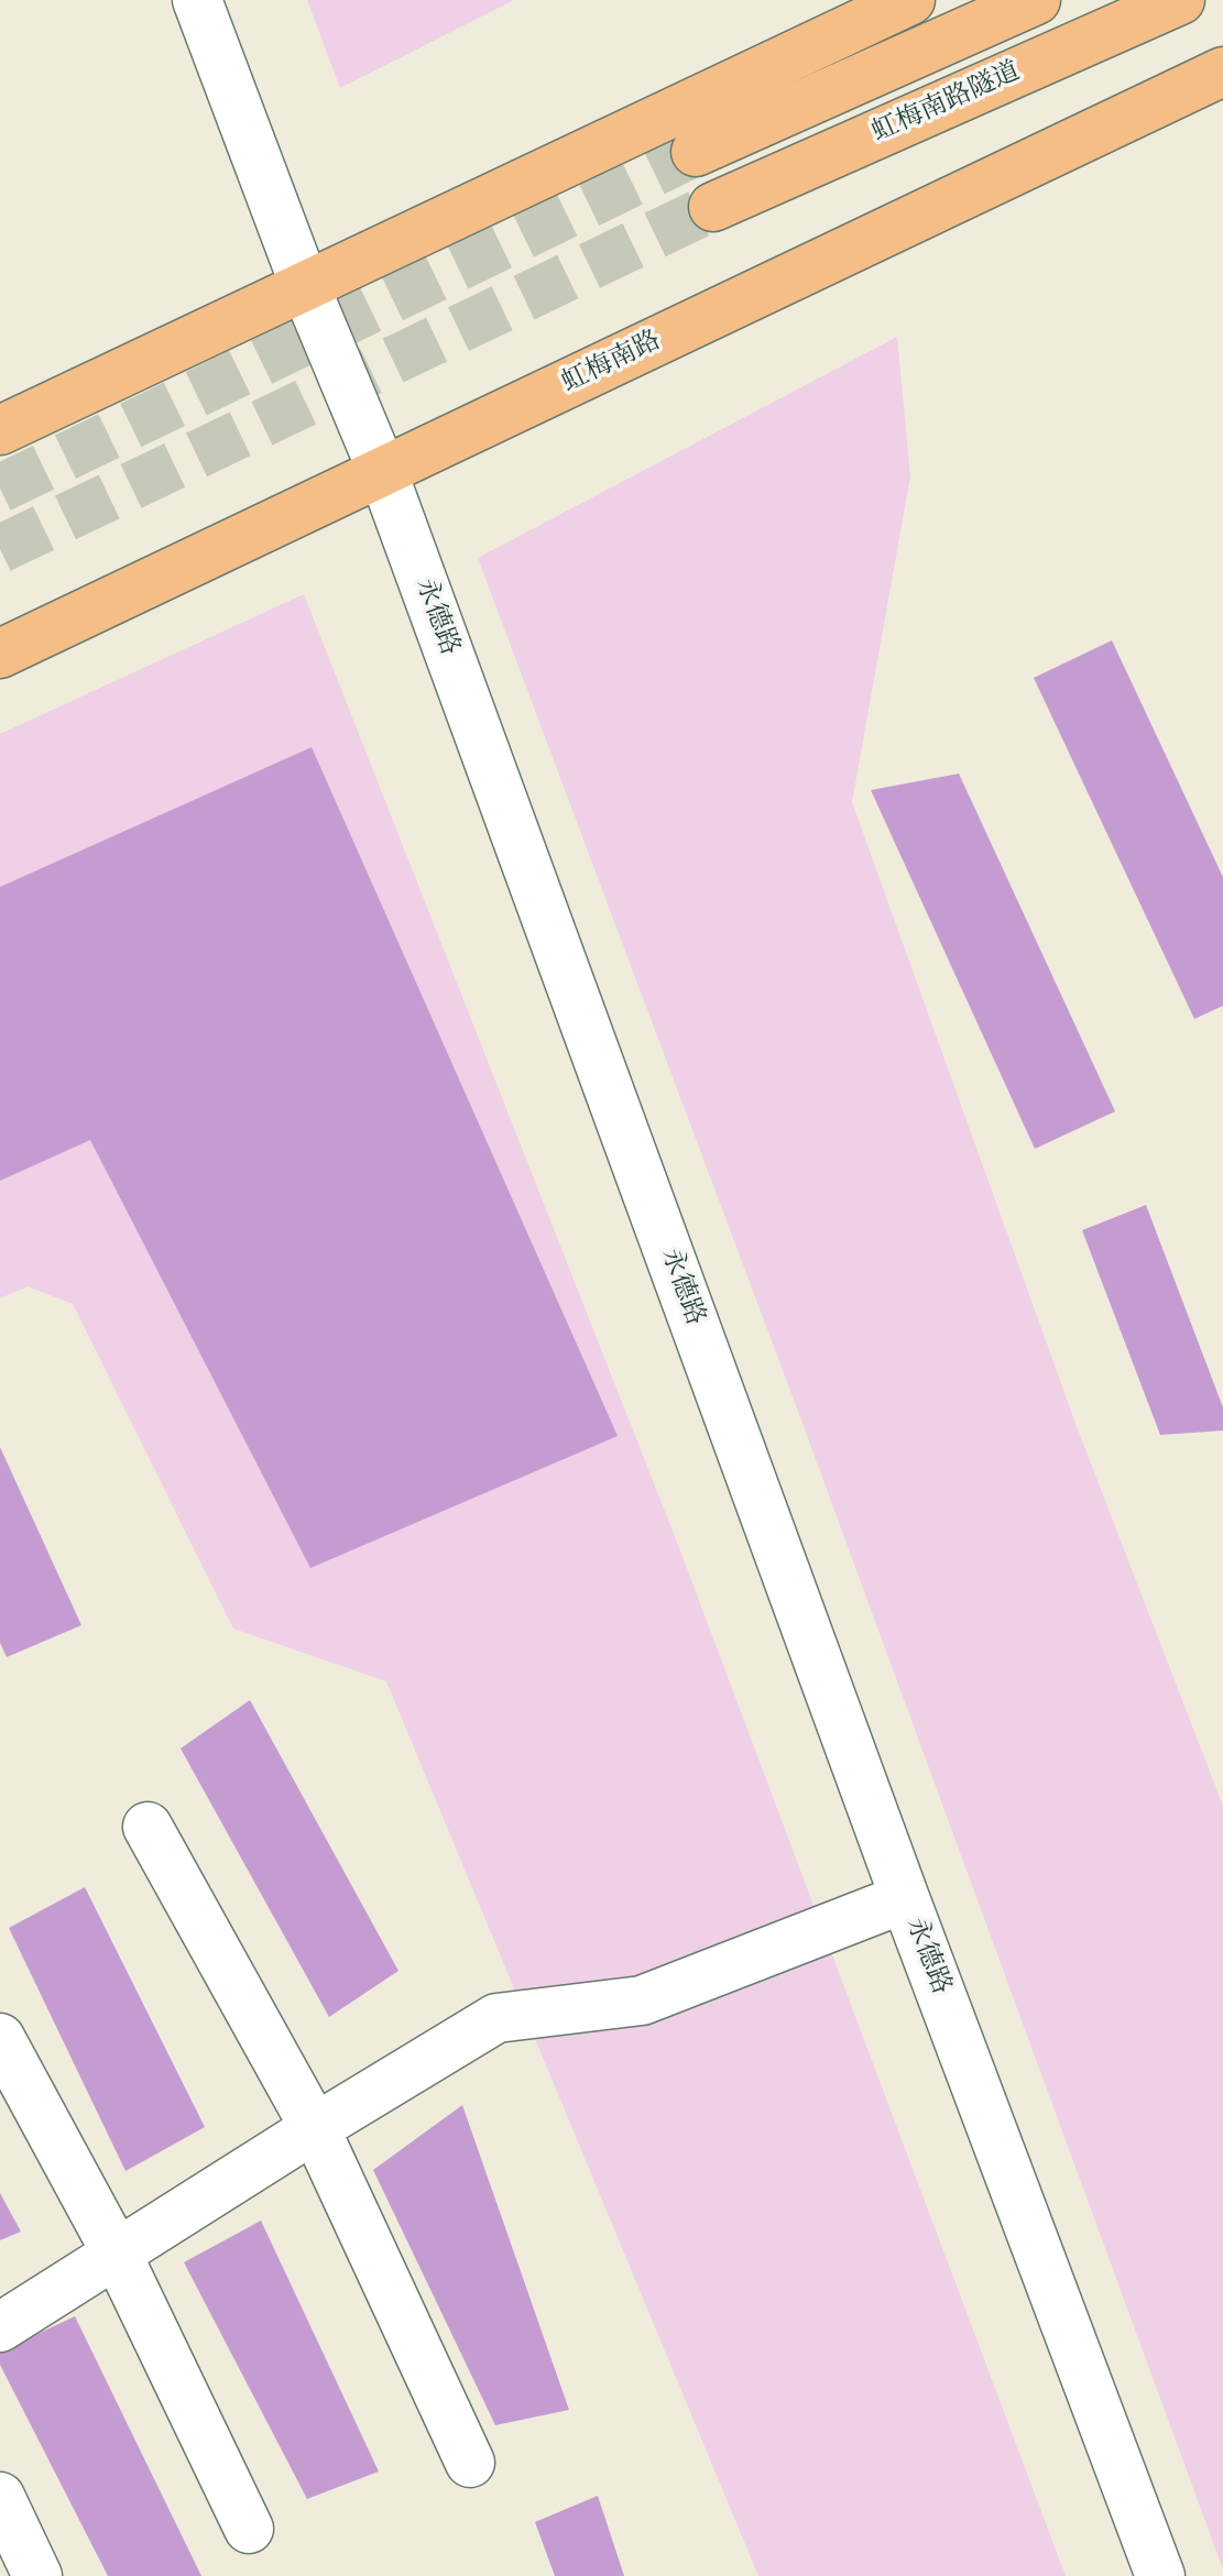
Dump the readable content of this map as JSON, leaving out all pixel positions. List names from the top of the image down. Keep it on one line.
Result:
{"streets":{"main road":["虹梅南路隧道","虹梅南路"],"street":["永德路"]},"crossings":[["虹梅南路","永德路"]]}
